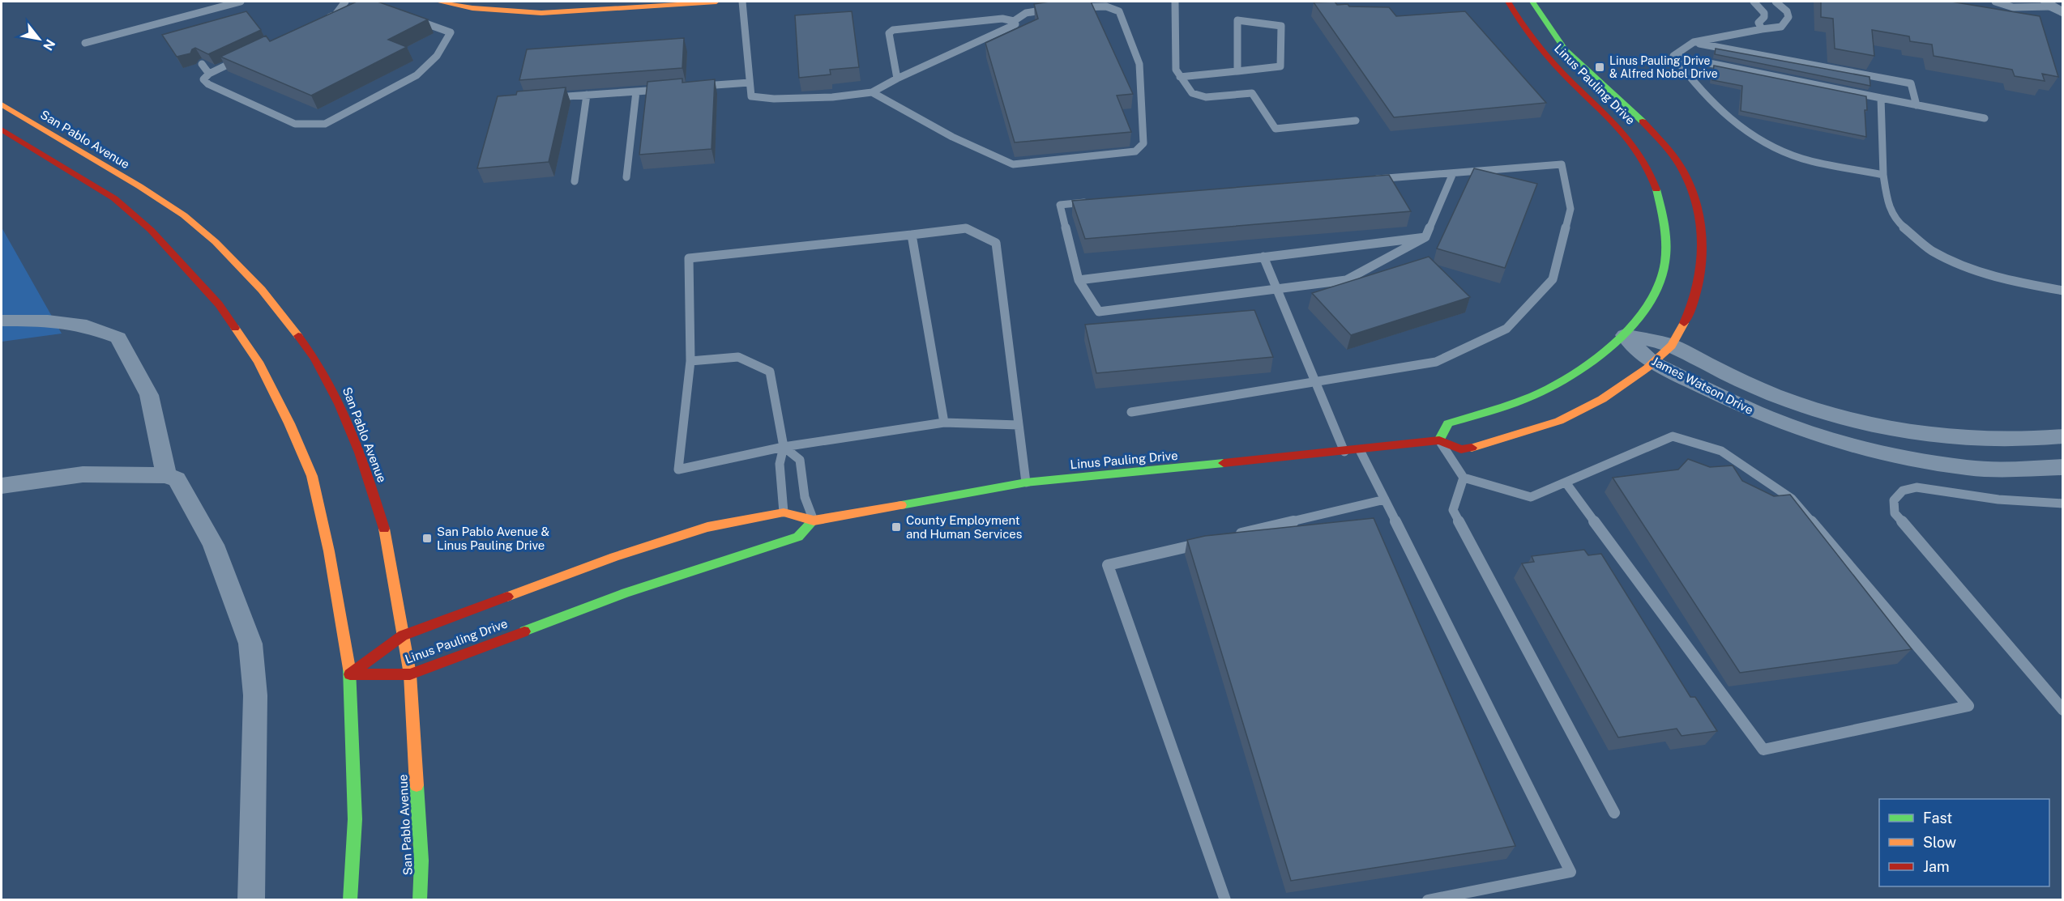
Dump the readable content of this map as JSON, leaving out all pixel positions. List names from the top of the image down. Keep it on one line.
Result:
{"streets":{"street":["Linus Pauling Drive","San Pablo Avenue","James Watson Drive"]},"crossings":[["Linus Pauling Drive","San Pablo Avenue"],["Linus Pauling Drive","James Watson Drive"]],"places":{"transit":["Linus Pauling Drive & Alfred Nobel Drive","County Employment and Human Services","San Pablo Avenue & Linus Pauling Drive"]},"legend":["Fast","Slow","Jam"],"north":"bottom right"}
